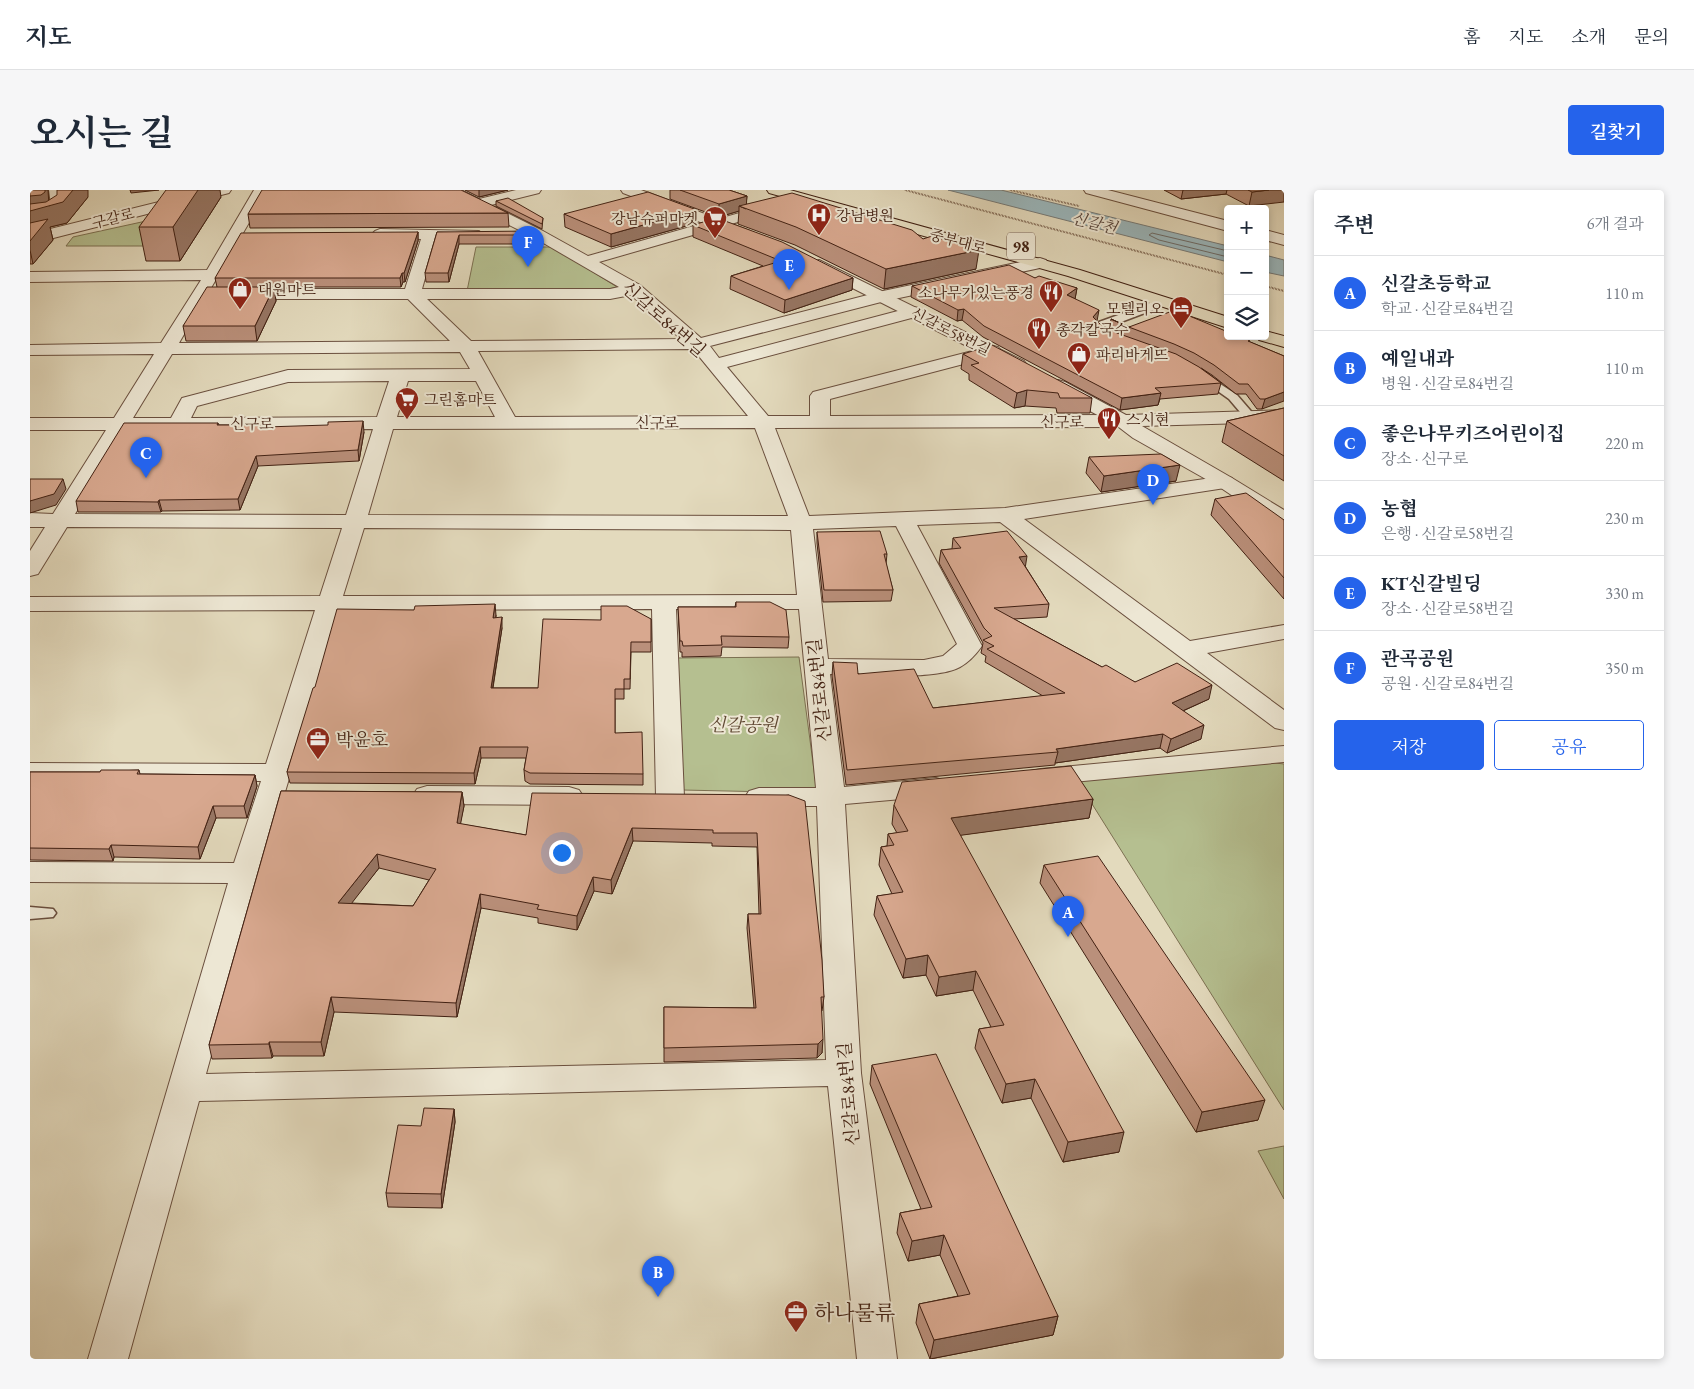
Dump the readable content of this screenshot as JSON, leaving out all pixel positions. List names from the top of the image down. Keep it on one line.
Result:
{"streets":{"main road":["중부대로","98"],"street":["구갈로","신갈로84번길","신갈로58번길","신구로"]},"crossings":[["신갈로84번길","신구로"],["신갈로58번길","신구로"]],"water":["신갈천"],"parks":["신갈공원"],"places":{"hospital":["강남병원"],"supermarket":["강남슈퍼마켓","그린홈마트"],"shop":["대원마트","파리바게뜨"],"restaurant":["소나무가있는풍경","총각칼국수","스시현"],"hotel":["모텔리오"],"office":["박윤호","하나물류"]},"page":{"header":"지도","nav":["홈","지도","소개","문의"],"title":"오시는 길","buttons":["길찾기",["저장","공유"]],"heading":["주변","6개 결과"],"map_buttons":["+","−"],"pins":["F","E","C","D","A","B"],"list":[{"mark":"A","name":"신갈초등학교","note":"학교 · 신갈로84번길","value":"110 m"},{"mark":"B","name":"예일내과","note":"병원 · 신갈로84번길","value":"110 m"},{"mark":"C","name":"좋은나무키즈어린이집","note":"장소 · 신구로","value":"220 m"},{"mark":"D","name":"농협","note":"은행 · 신갈로58번길","value":"230 m"},{"mark":"E","name":"KT신갈빌딩","note":"장소 · 신갈로58번길","value":"330 m"},{"mark":"F","name":"관곡공원","note":"공원 · 신갈로84번길","value":"350 m"}]}}
